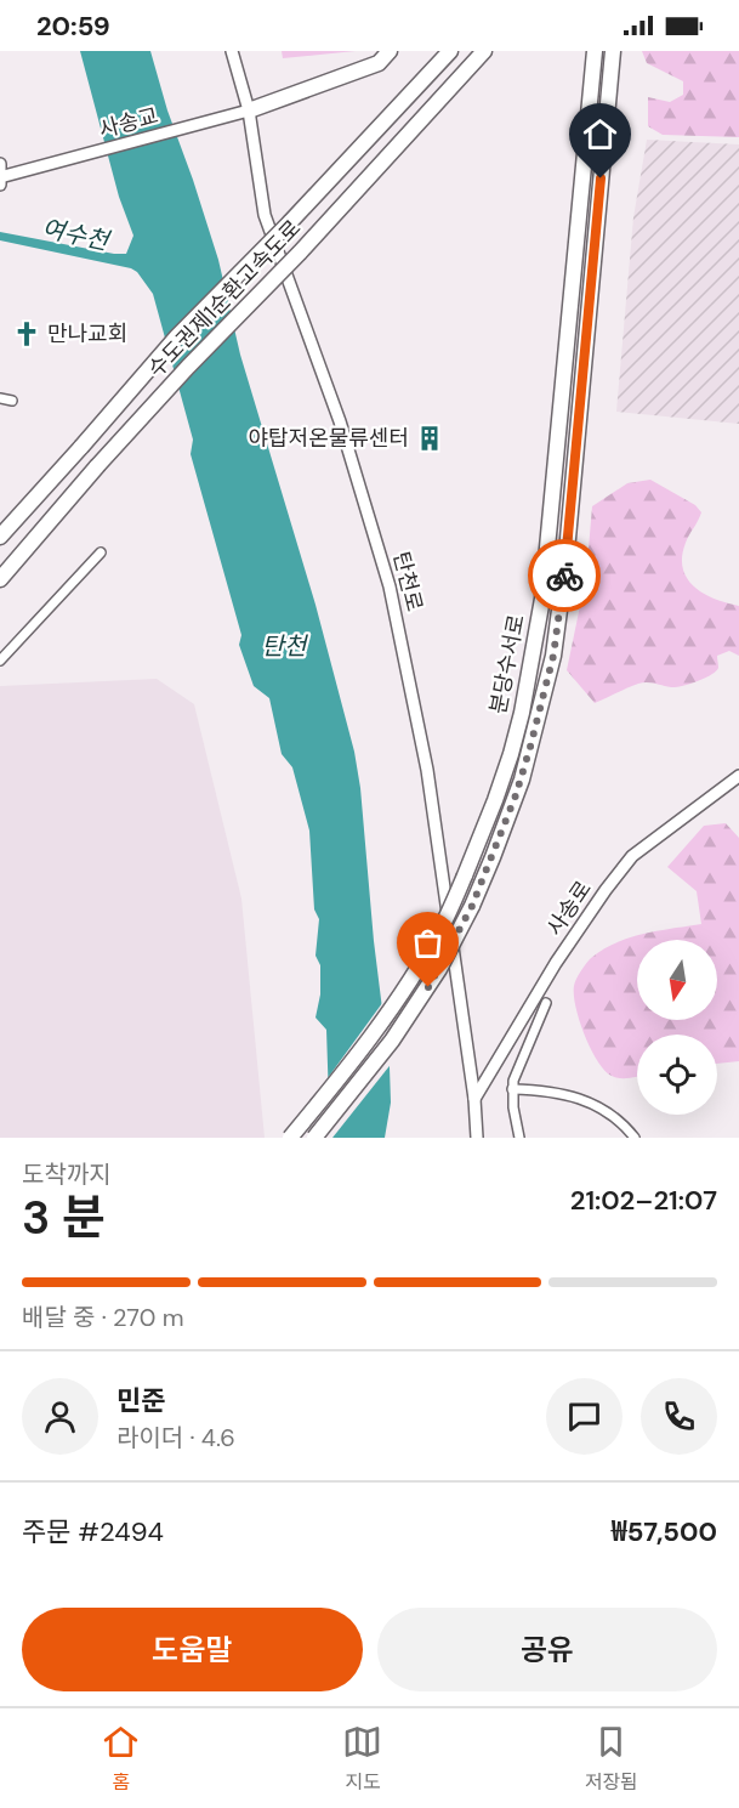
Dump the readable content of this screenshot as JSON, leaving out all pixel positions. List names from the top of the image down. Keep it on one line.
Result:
{"streets":{"highway":["수도권제1순환고속도로","분당수서로"],"main road":["사송교","탄천로","사송로"]},"crossings":[["사송교","탄천로"],["탄천로","사송로"]],"water":["여수천","탄천"],"places":{"church":["만나교회"],"building":["야탑저온물류센터"]},"north":"bottom","page":{"status":"20:59","heading":["3 분","도착까지","21:02–21:07"],"panel":["민준","라이더 · 4.6","주문 #2494","₩57,500"],"bar":"배달 중 · 270 m","buttons":["도움말","공유"],"tabs":["홈","지도","저장됨"]}}
